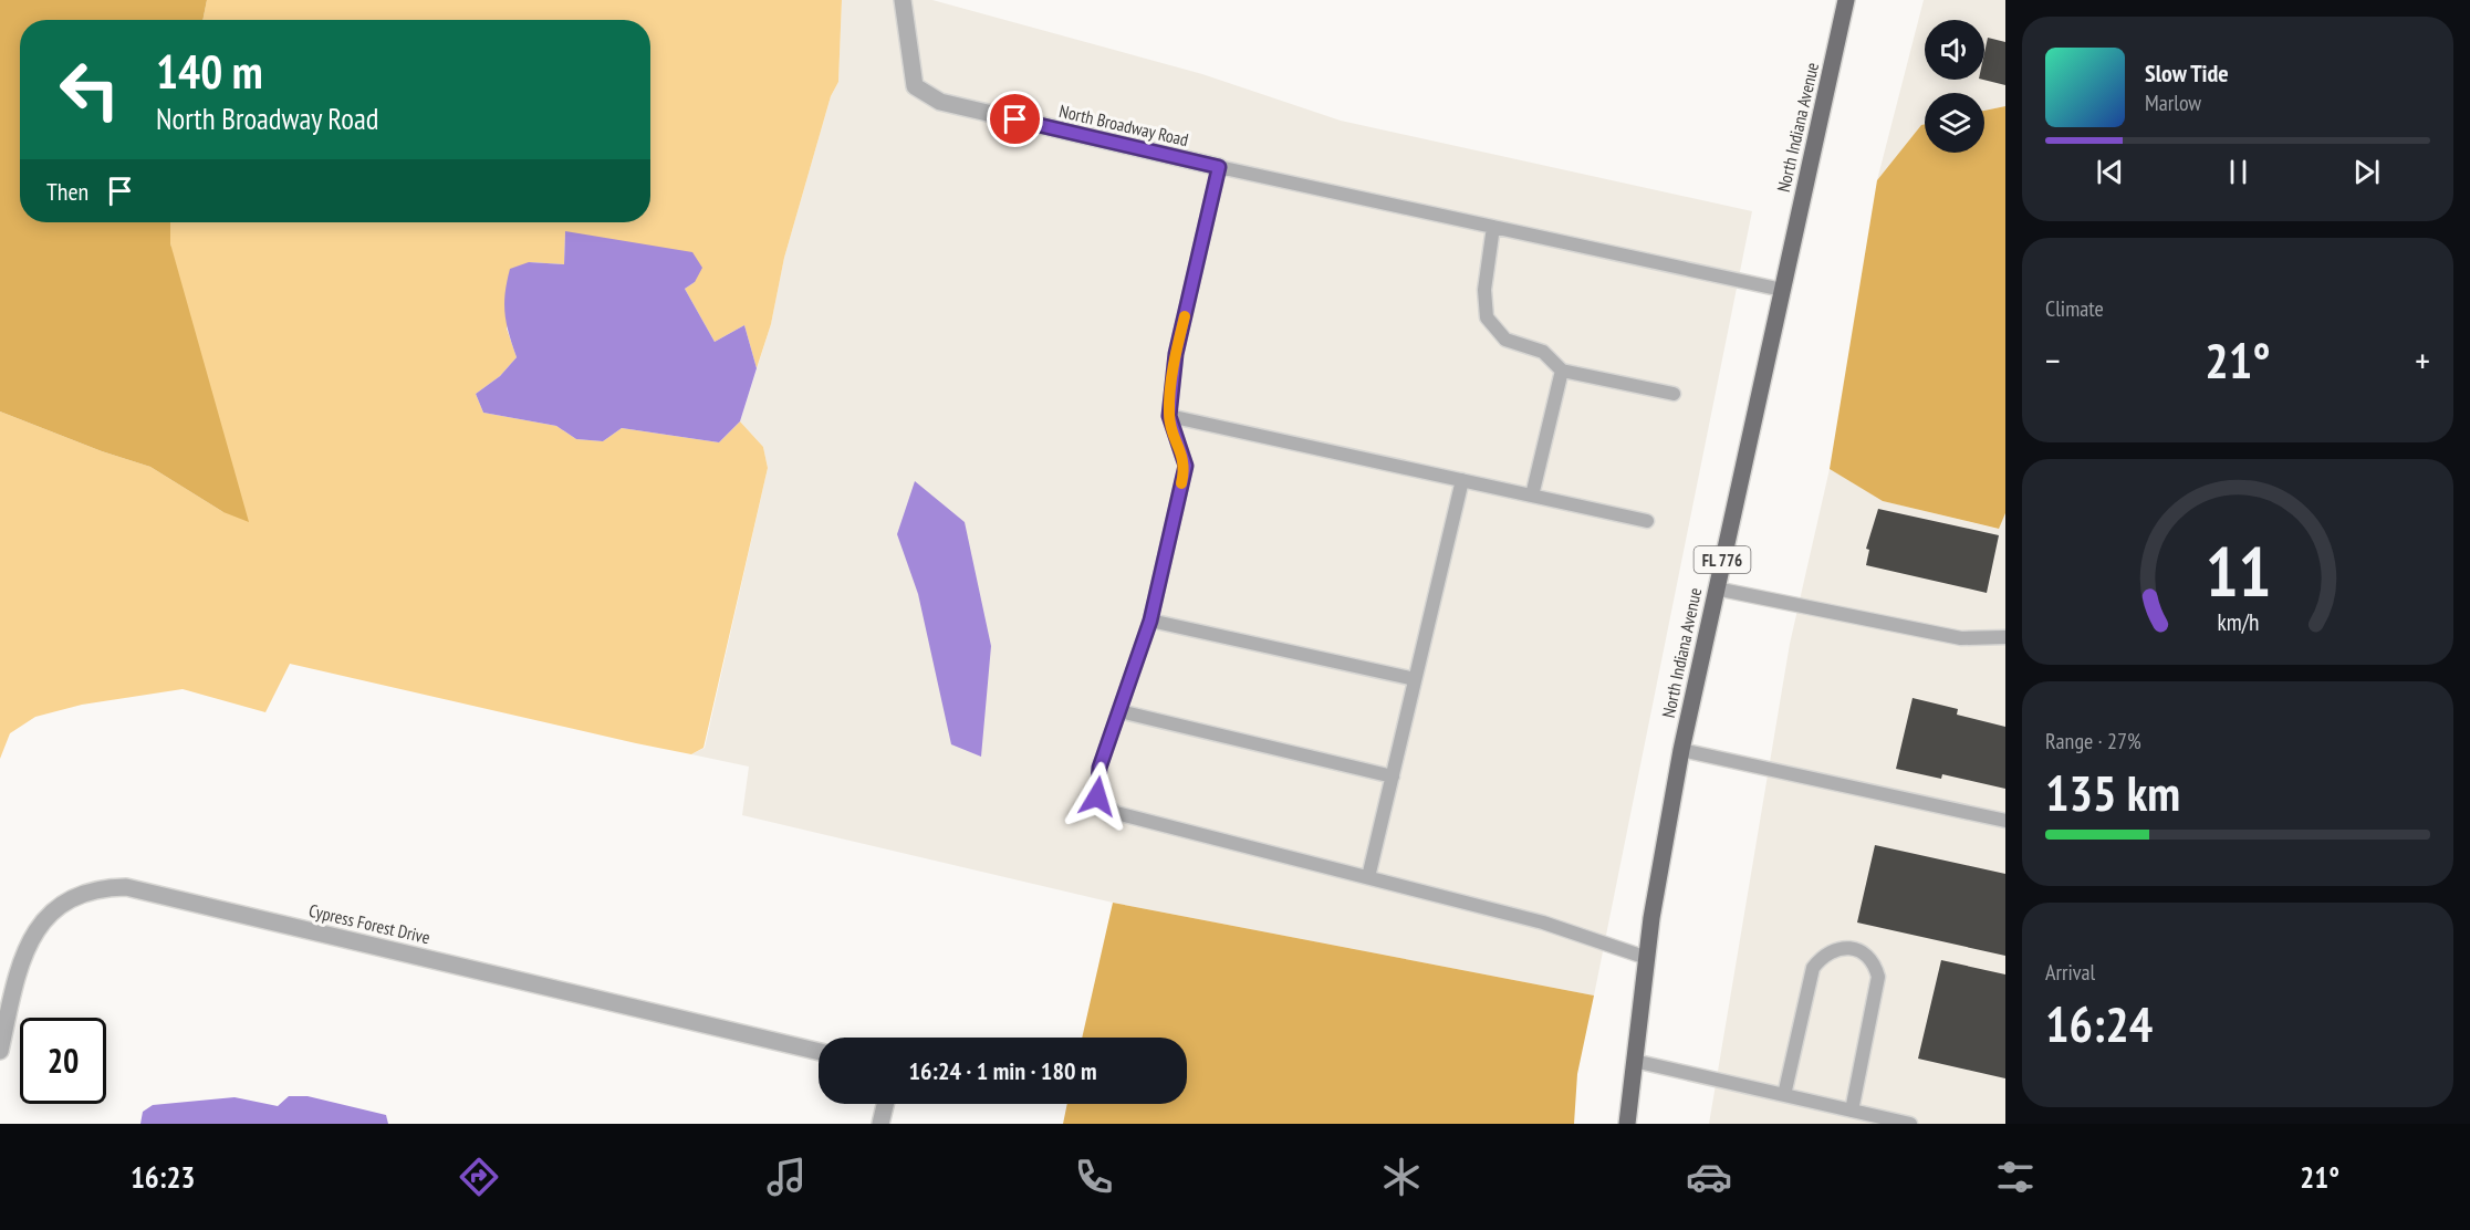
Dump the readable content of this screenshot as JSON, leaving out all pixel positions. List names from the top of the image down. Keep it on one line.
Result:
{"streets":{"main road":["North Indiana Avenue","FL 776"],"street":["North Broadway Road","Cypress Forest Drive"]},"page":{"turn":["140 m","North Broadway Road"],"song":["Slow Tide","Marlow"],"then":"Then","tile":["Climate",["Range · 27%","135 km"],["Arrival","16:24"]],"heat":["−","21°","+"],"limit":"20","trip":"16:24 · 1 min · 180 m","tabs":["16:23","21°"],"gauge":["11","km/h"]}}
